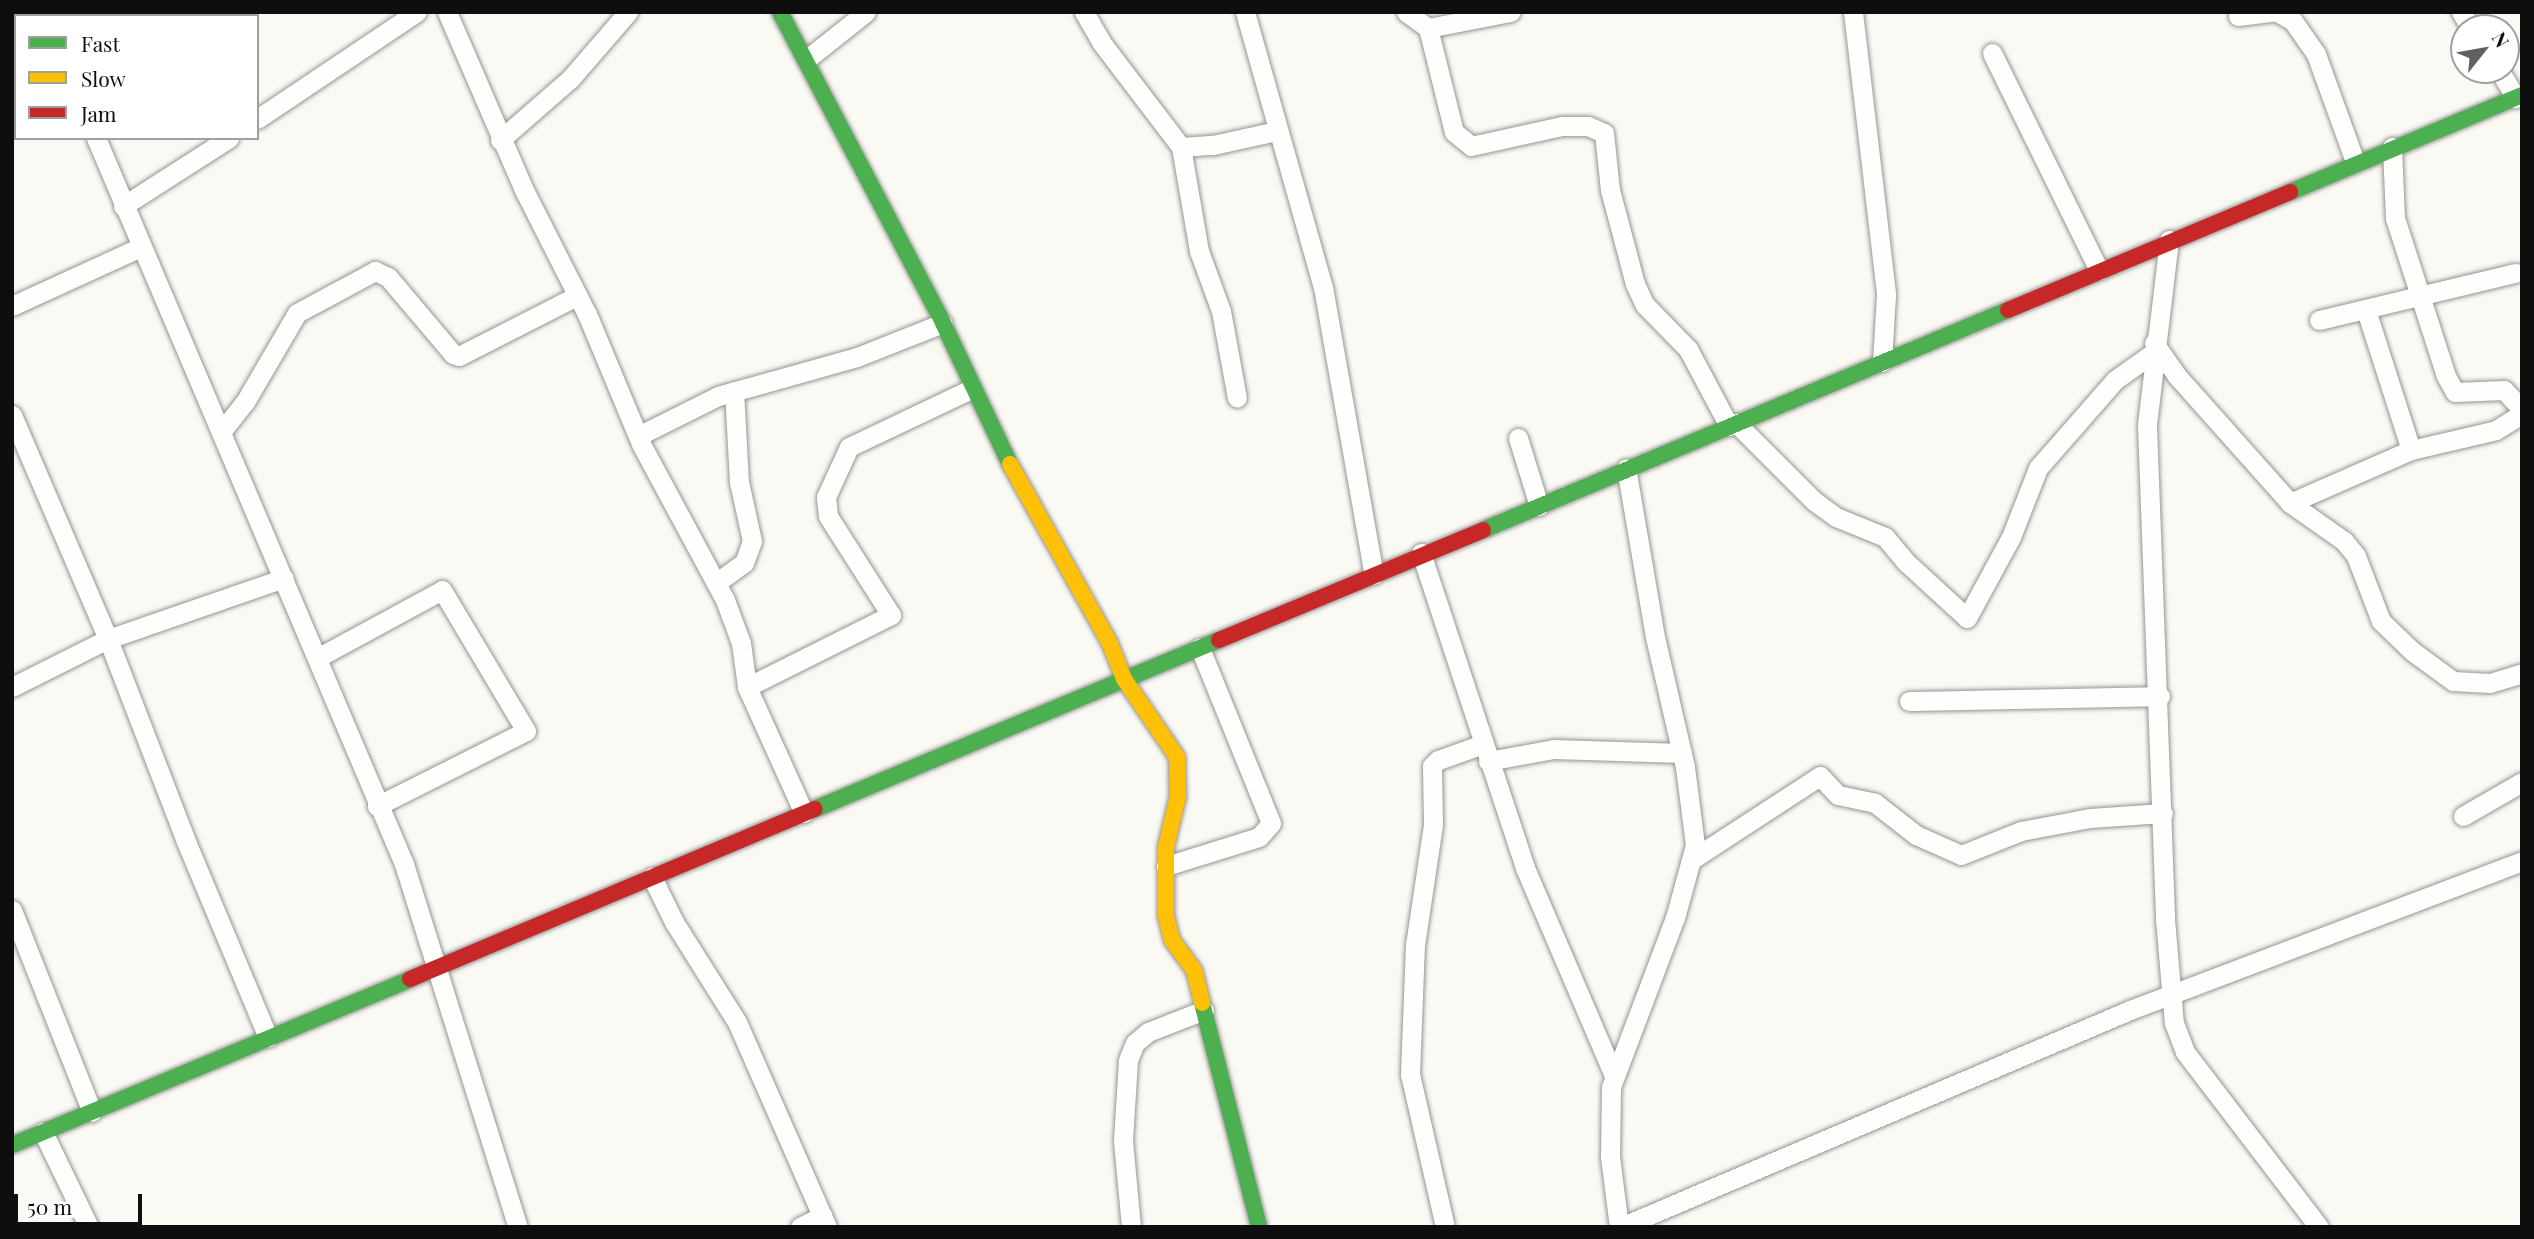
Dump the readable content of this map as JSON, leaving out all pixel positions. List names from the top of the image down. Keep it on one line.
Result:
{"legend":["Fast","Slow","Jam"],"scale_bar":"50 m","north":"top right"}
